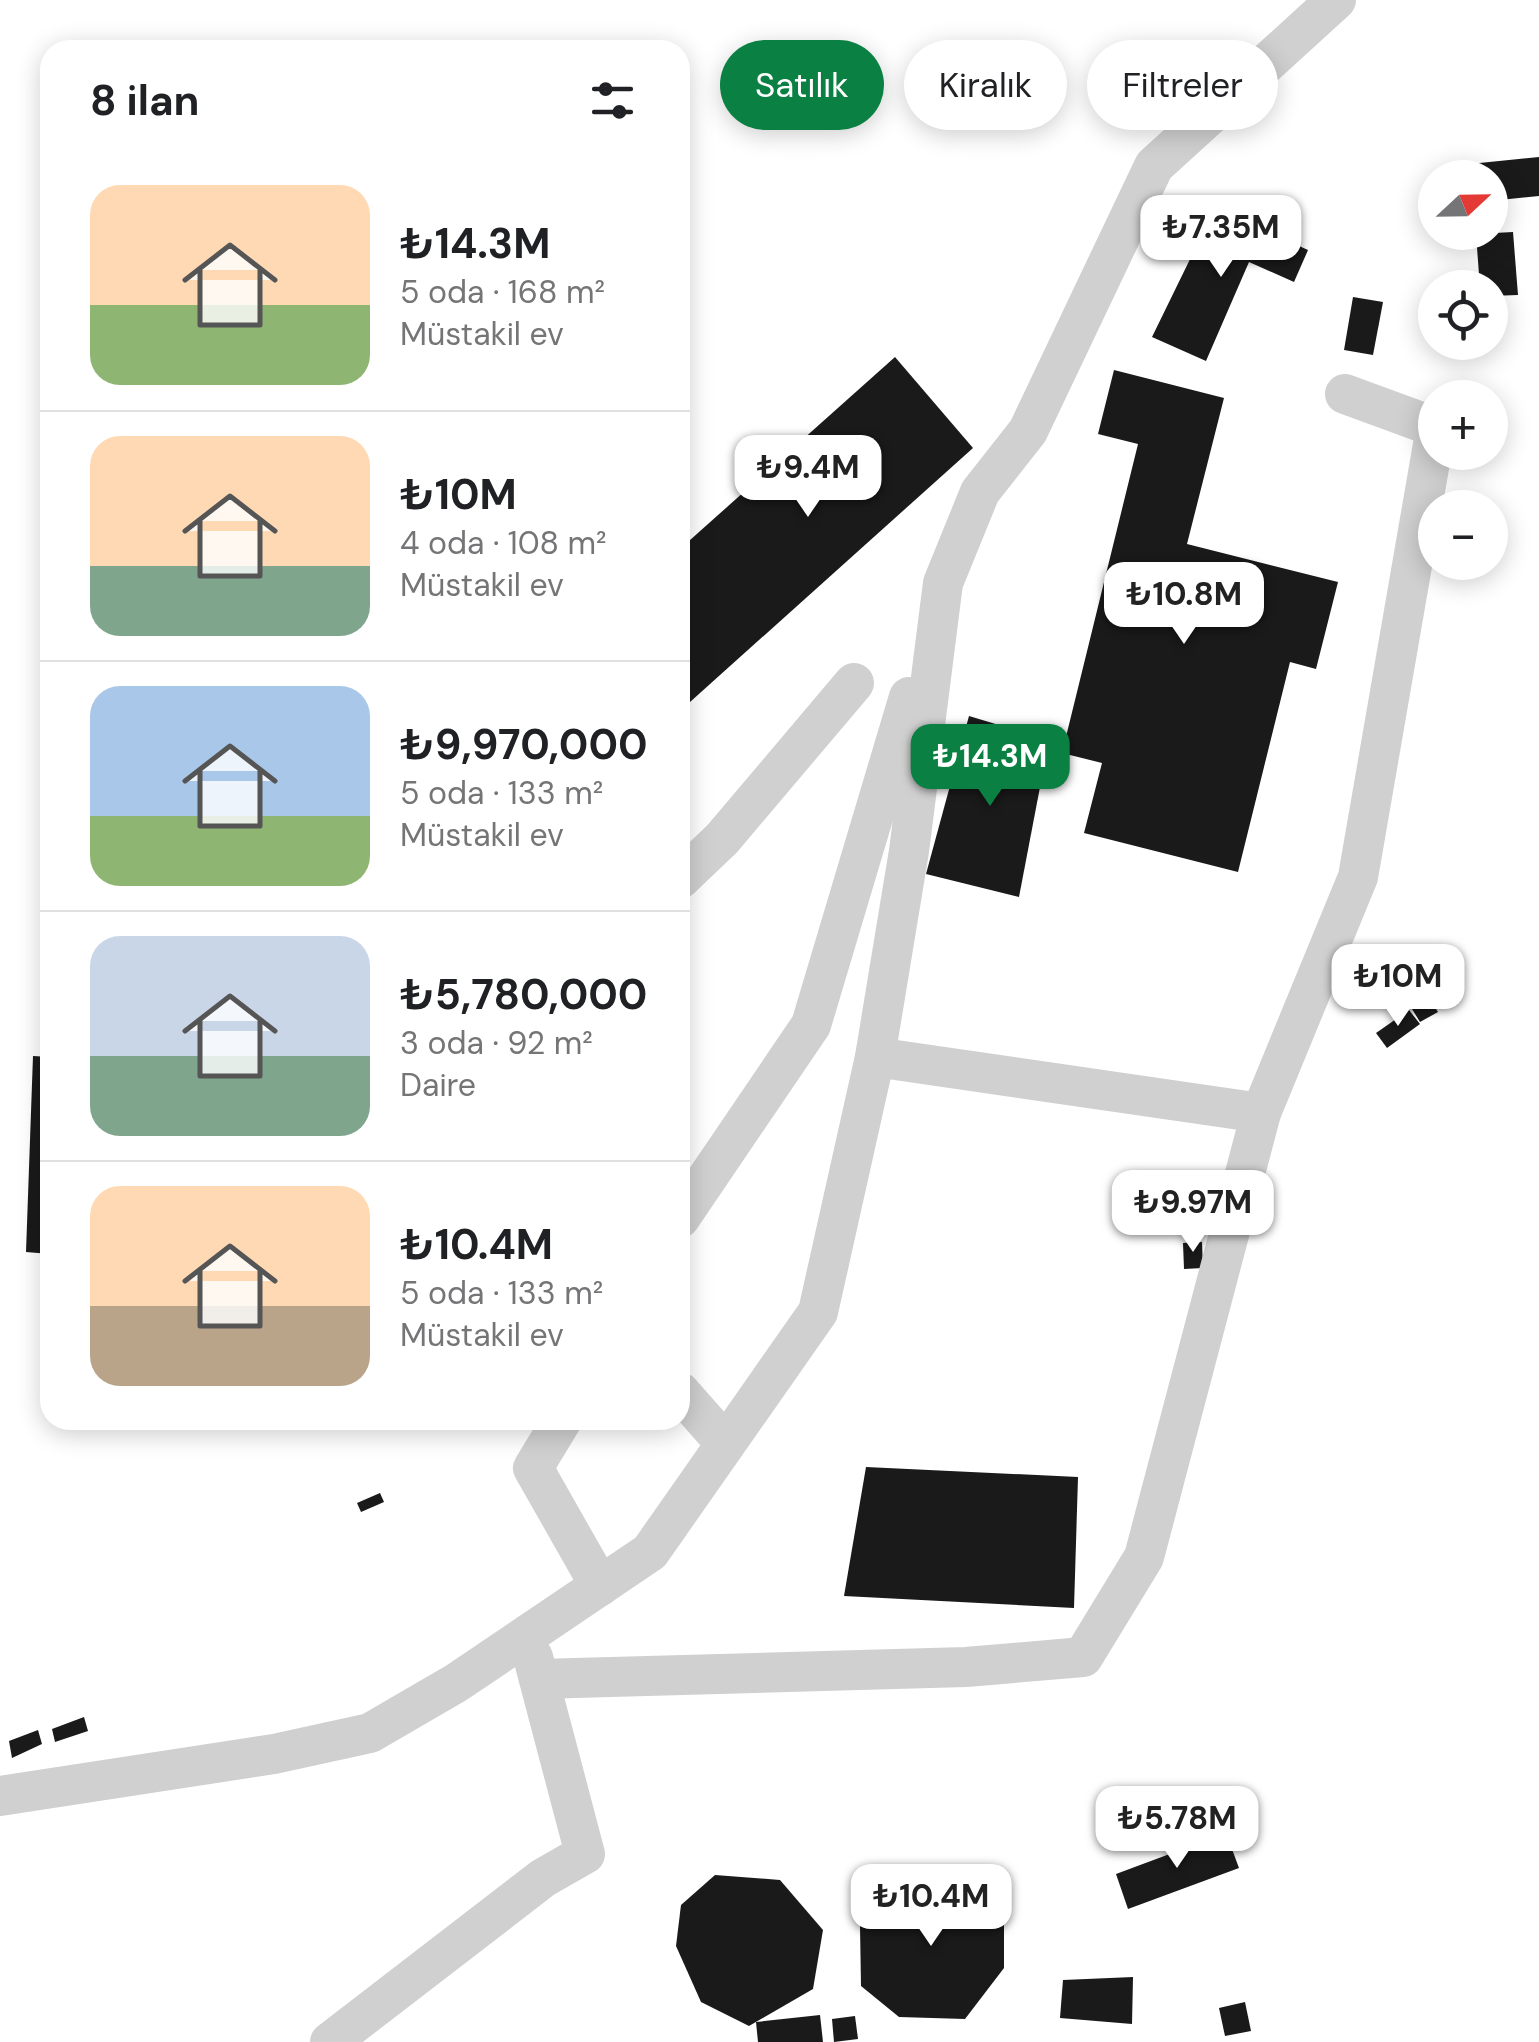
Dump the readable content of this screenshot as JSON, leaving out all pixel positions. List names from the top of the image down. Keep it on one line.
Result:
{"north":"right","page":{"chip":["Satılık","Kiralık","Filtreler"],"heading":"8 ilan","map_buttons":["+","−"],"list":[{"name":"₺14.3M","note":"5 oda · 168 m² · Müstakil ev"},{"name":"₺10M","note":"4 oda · 108 m² · Müstakil ev"},{"name":"₺9,970,000","note":"5 oda · 133 m² · Müstakil ev"},{"name":"₺5,780,000","note":"3 oda · 92 m² · Daire"},{"name":"₺10.4M","note":"5 oda · 133 m² · Müstakil ev"}],"price":["₺7.35M","₺9.4M","₺10.8M","₺14.3M","₺10M","₺9.97M","₺5.78M","₺10.4M"]}}
